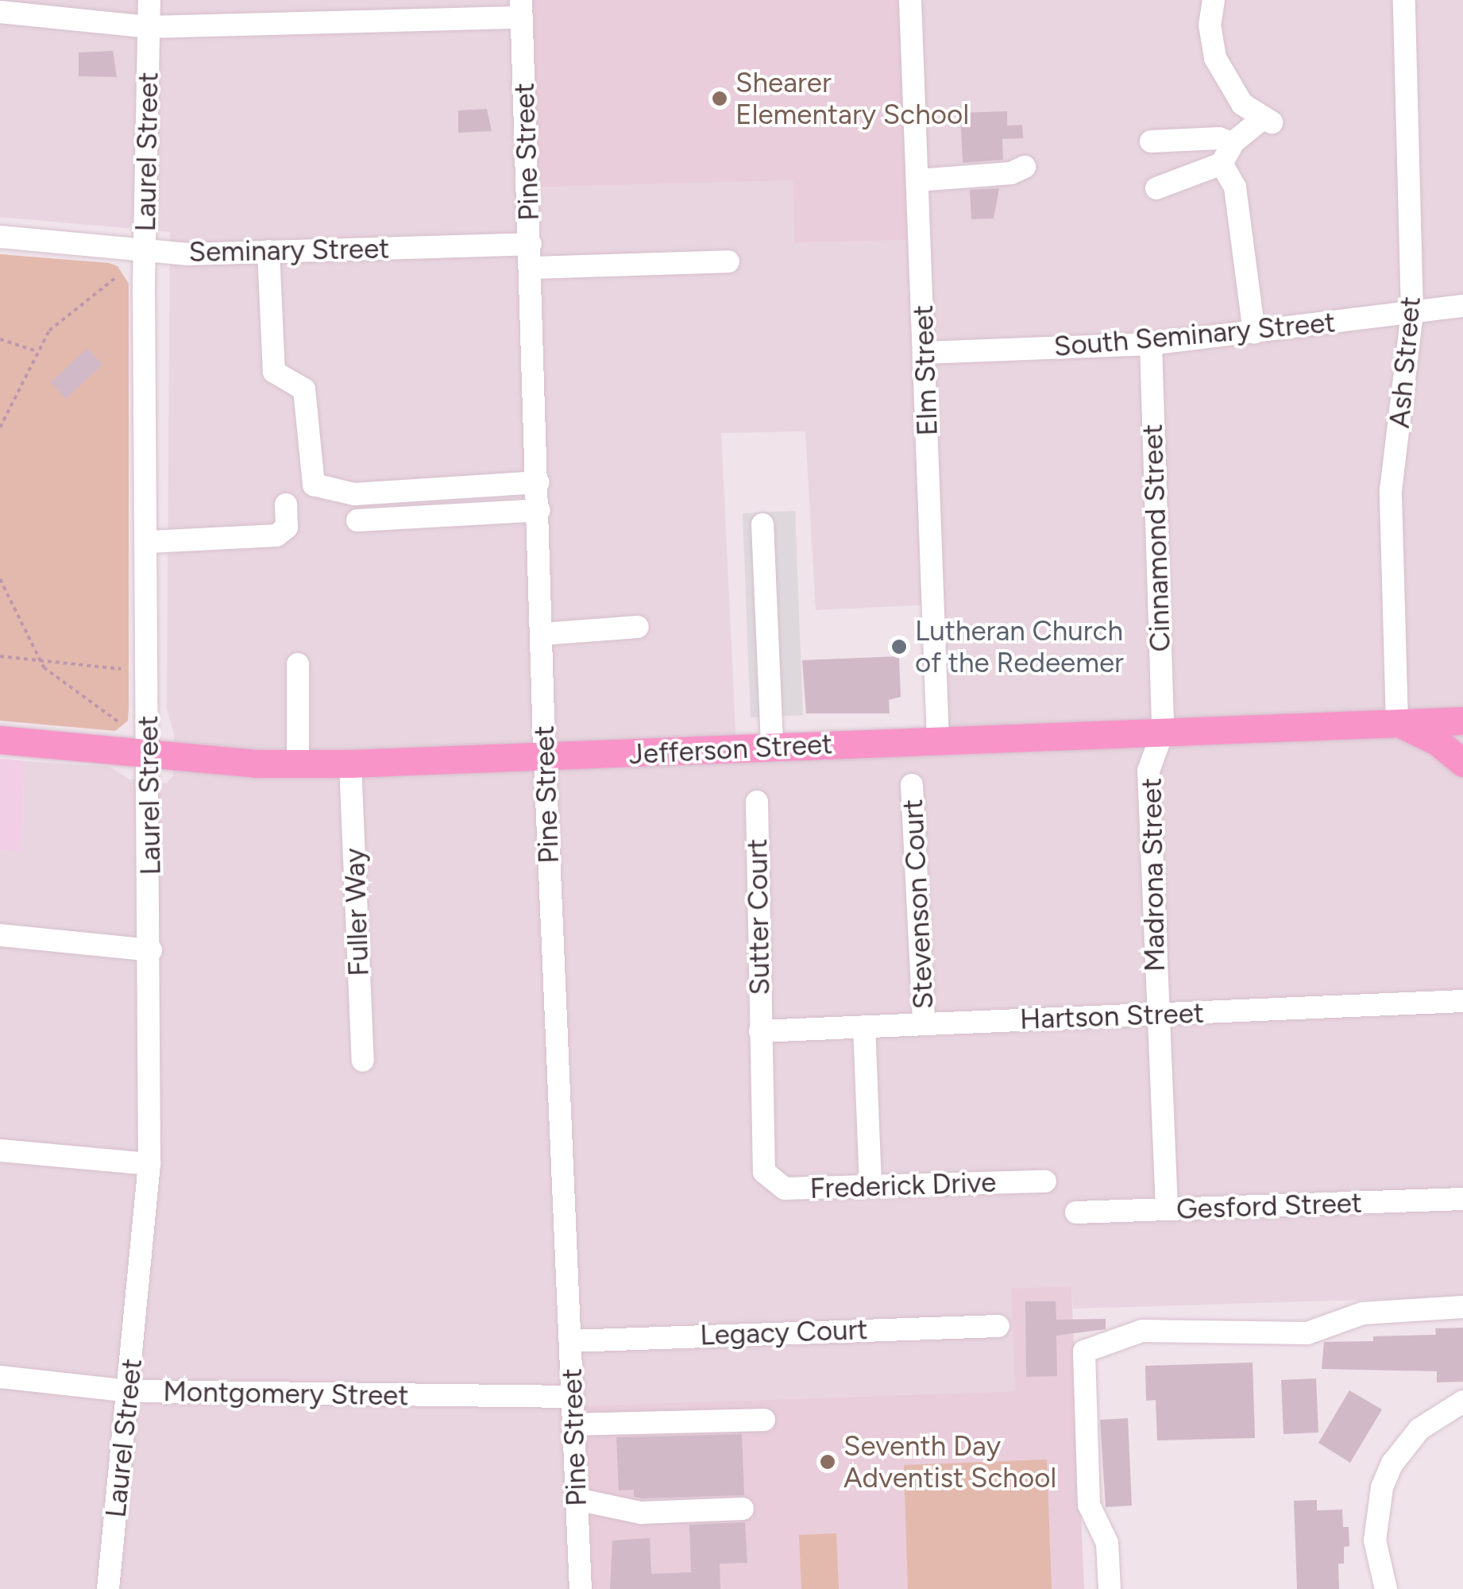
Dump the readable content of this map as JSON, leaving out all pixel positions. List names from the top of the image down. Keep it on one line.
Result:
{"streets":{"main road":["Jefferson Street"],"street":["Laurel Street","Pine Street","Seminary Street","South Seminary Street","Ash Street","Elm Street","Cinnamond Street","Madrona Street","Stevenson Court","Fuller Way","Sutter Court","Hartson Street","Frederick Drive","Gesford Street","Legacy Court","Montgomery Street"]},"crossings":[["Laurel Street","Seminary Street"],["Laurel Street","Jefferson Street"],["Laurel Street","Montgomery Street"],["Pine Street","Seminary Street"],["Pine Street","Jefferson Street"],["Pine Street","Legacy Court"],["Pine Street","Montgomery Street"],["South Seminary Street","Ash Street"],["South Seminary Street","Elm Street"],["South Seminary Street","Cinnamond Street"],["Ash Street","Jefferson Street"],["Elm Street","Jefferson Street"],["Cinnamond Street","Jefferson Street"],["Cinnamond Street","Madrona Street"],["Jefferson Street","Madrona Street"],["Jefferson Street","Fuller Way"],["Madrona Street","Hartson Street"],["Madrona Street","Gesford Street"],["Stevenson Court","Hartson Street"],["Sutter Court","Hartson Street"],["Sutter Court","Frederick Drive"],["Hartson Street","Frederick Drive"]],"places":["Shearer Elementary School","Lutheran Church of the Redeemer","Seventh Day Adventist School"]}
